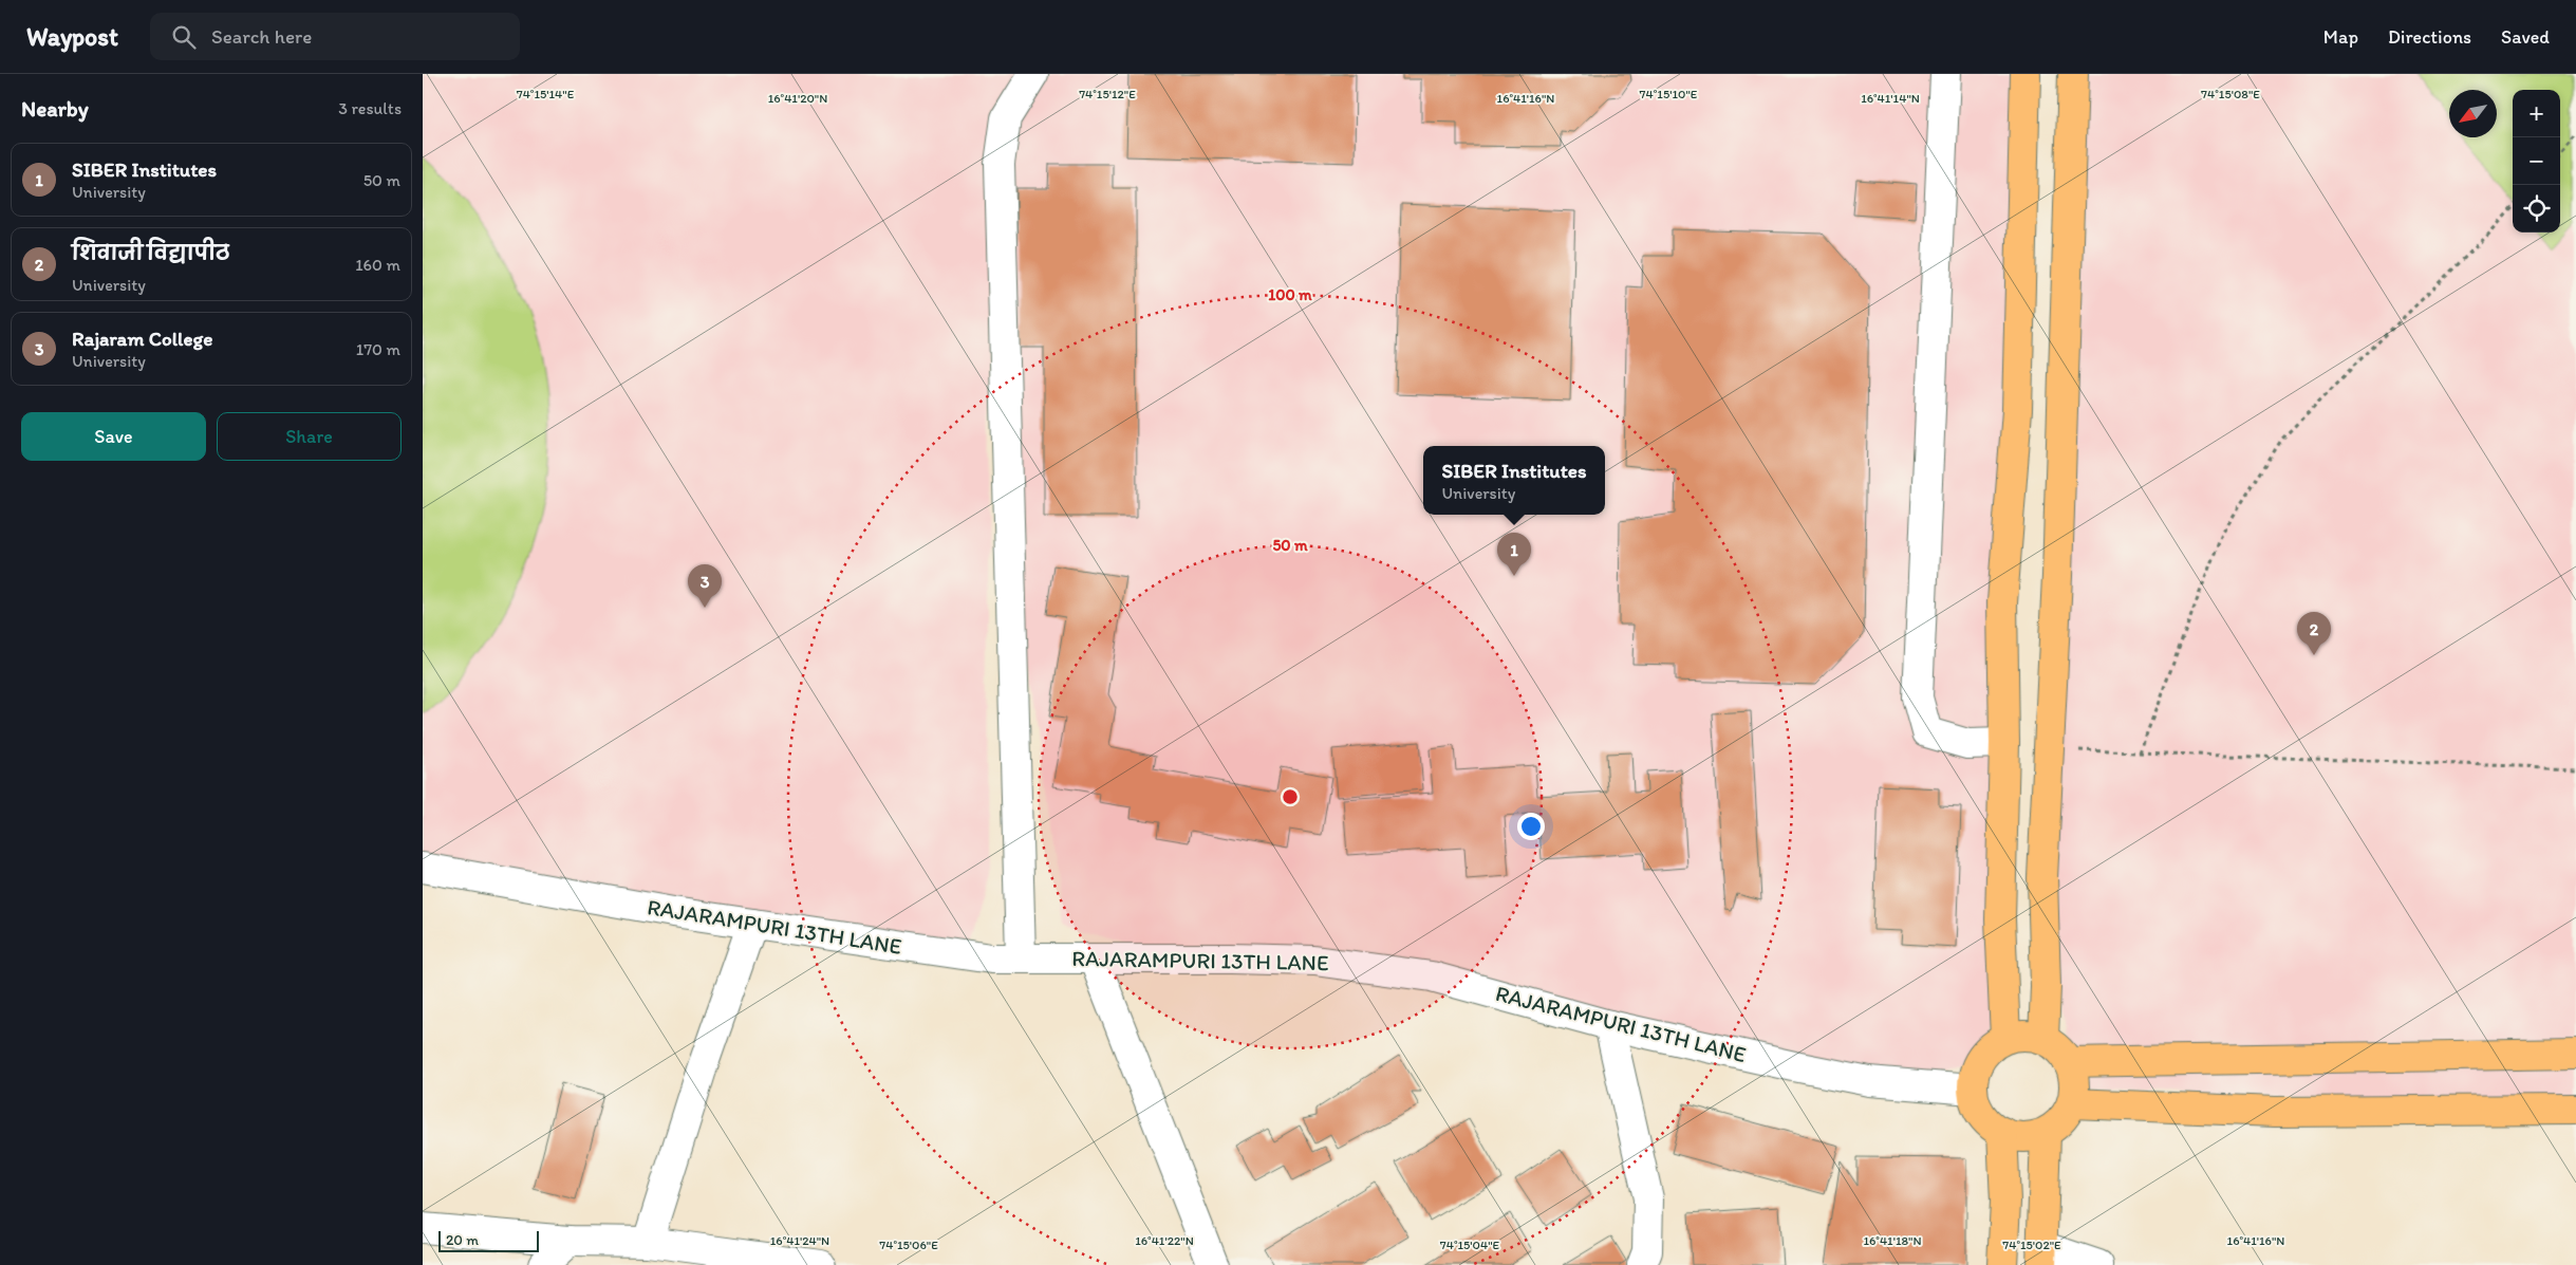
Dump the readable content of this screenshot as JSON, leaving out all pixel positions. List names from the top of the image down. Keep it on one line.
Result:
{"streets":{"street":["RAJARAMPURI 13TH LANE"]},"scale_bar":"20 m","north":"bottom left","page":{"header":"Waypost","search":"Search here","nav":["Map","Directions","Saved"],"heading":["Nearby","3 results"],"map_buttons":["+","−"],"list":[{"mark":"1","name":"SIBER Institutes","note":"University","value":"50 m"},{"mark":"2","name":"शिवाजी विद्यापीठ","note":"University","value":"160 m"},{"mark":"3","name":"Rajaram College","note":"University","value":"170 m"}],"buttons":["Save","Share"],"popup":["SIBER Institutes","University"],"pins":["1","3","2"],"scale":"20 m"},"coordinates":["74°15'14\"E","74°15'12\"E","74°15'10\"E","74°15'08\"E","16°41'14\"N","16°41'20\"N","16°41'16\"N","16°41'24\"N","16°41'22\"N","16°41'18\"N","74°15'06\"E","74°15'04\"E","74°15'02\"E"],"rings":["100 m","50 m"]}
